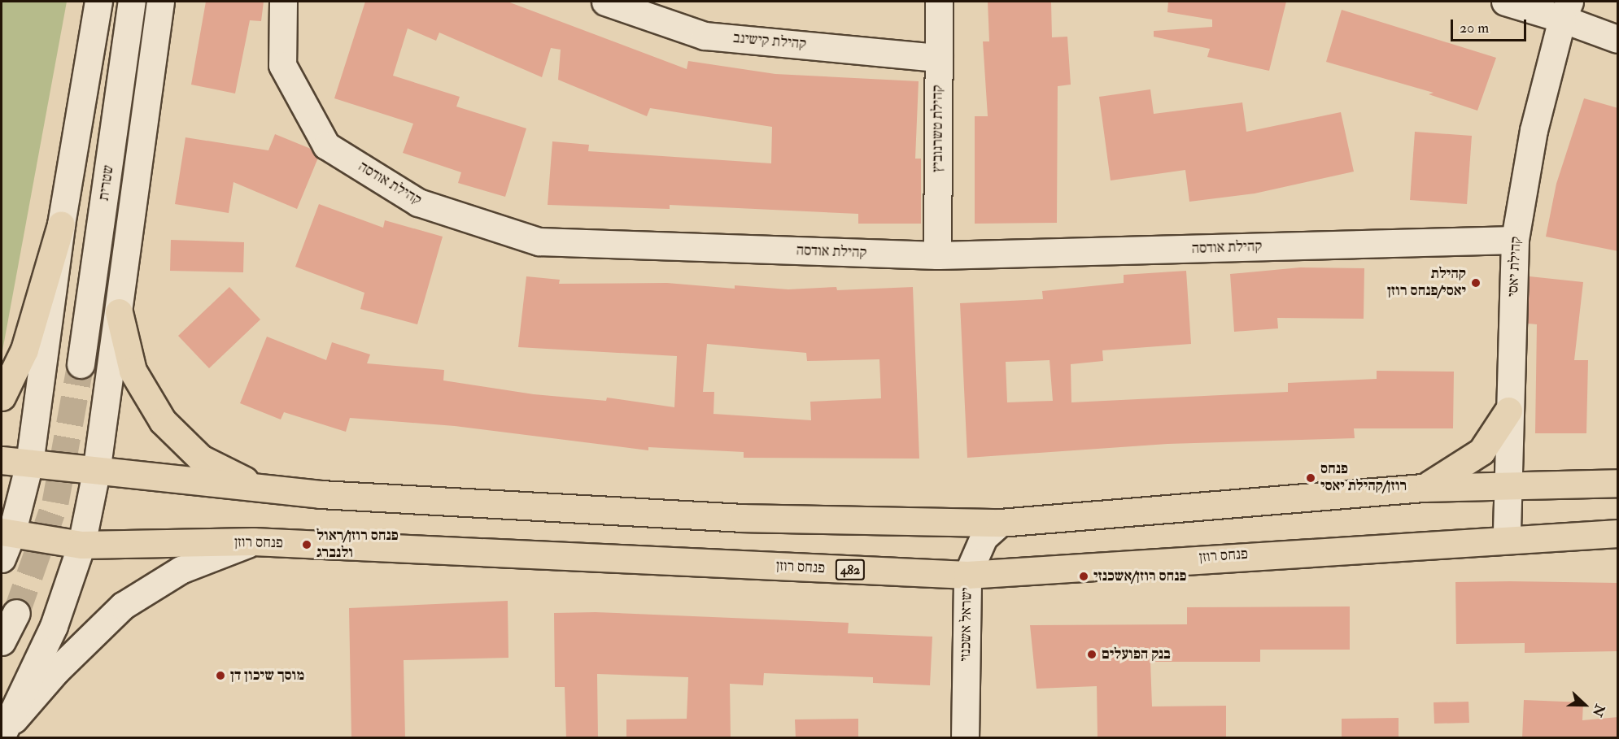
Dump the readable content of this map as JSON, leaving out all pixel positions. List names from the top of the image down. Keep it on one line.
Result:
{"streets":{"main road":["פנחס רוזן","482"],"street":["קהילת קישינב","קהילת טשרנוביץ","שטרית","קהילת אודסה","קהילת יאסי","ישראל אשכנזי"]},"crossings":[["קהילת קישינב","קהילת טשרנוביץ"],["קהילת טשרנוביץ","קהילת אודסה"],["קהילת אודסה","קהילת יאסי"],["קהילת יאסי","פנחס רוזן"],["פנחס רוזן","ישראל אשכנזי"]],"places":["קהילת יאסי/פנחס רוזן","פנחס רוזן/קהילת יאסי","פנחס רוזן/ראול ולנברג","פנחס רוזן/אשכנזי","בנק הפועלים","מוסך שיכון דן"],"scale_bar":"20 m","north":"right"}
